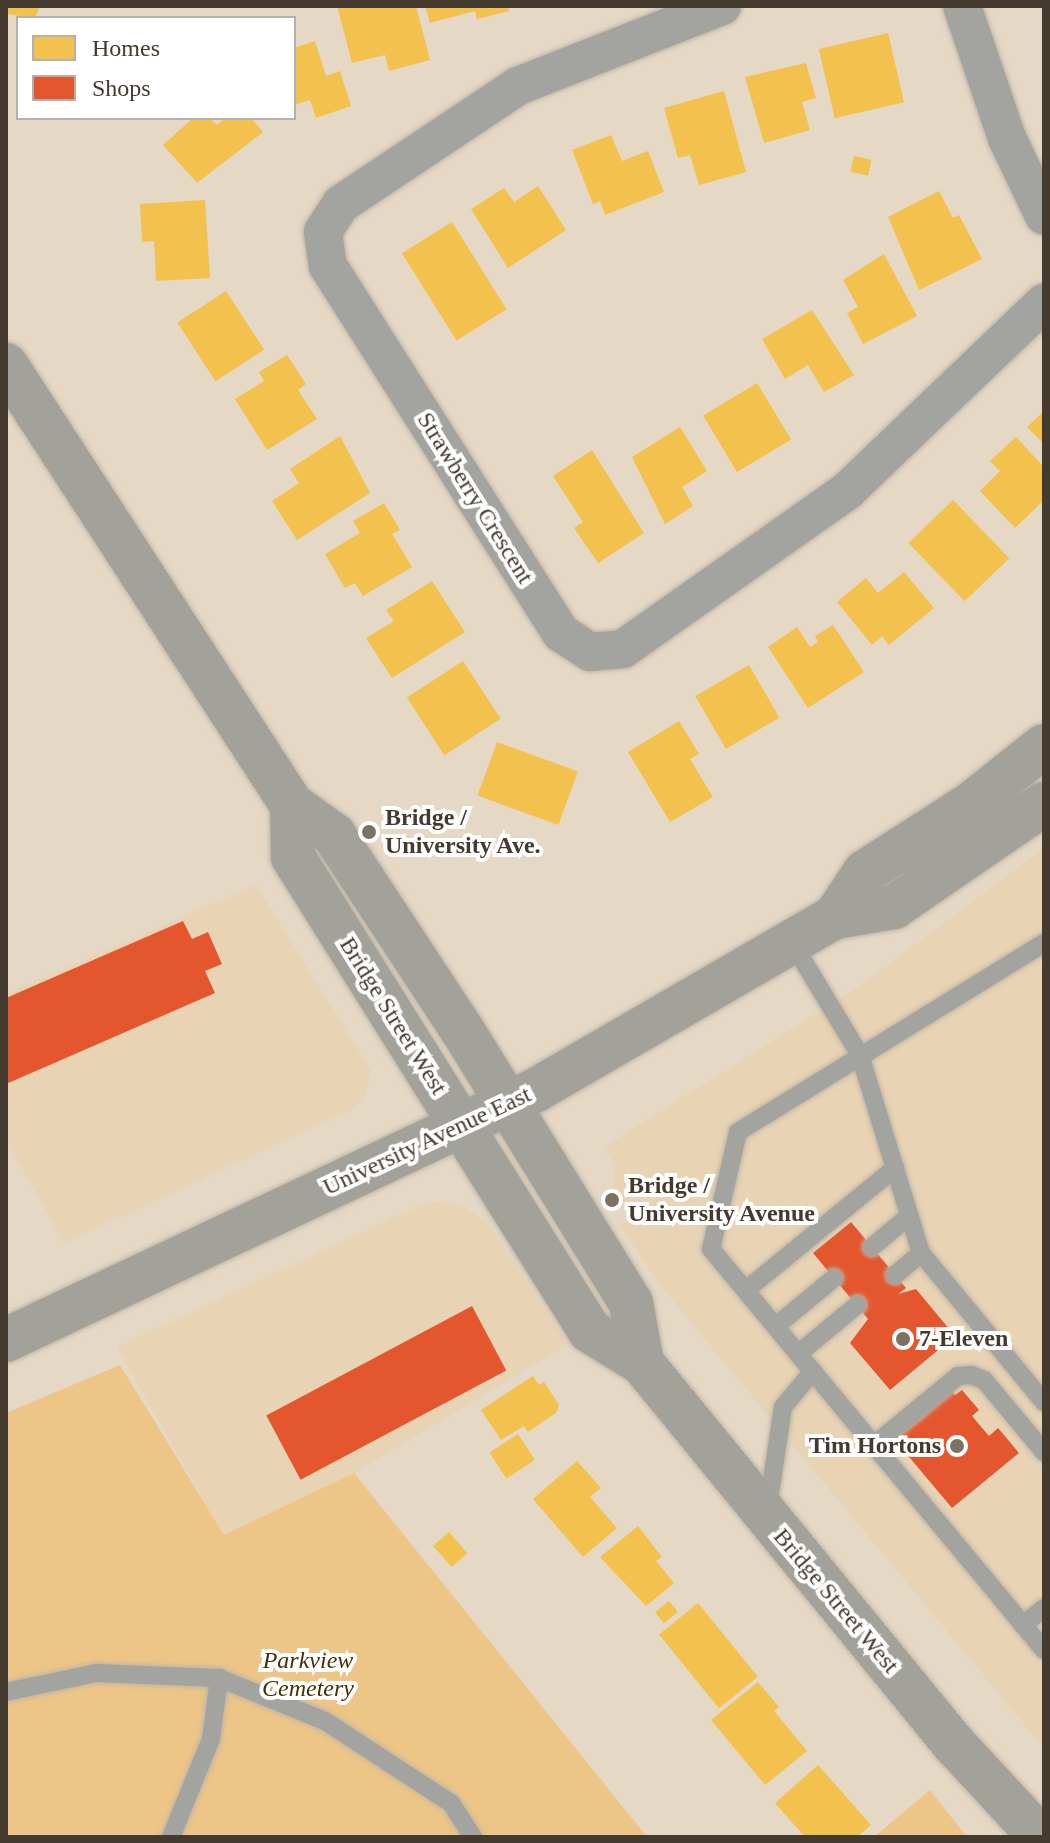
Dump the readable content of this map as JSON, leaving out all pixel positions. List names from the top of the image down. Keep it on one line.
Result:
{"streets":{"main road":["Bridge Street West","University Avenue East"],"street":["Strawberry Crescent"]},"crossings":[["Bridge Street West","University Avenue East"]],"parks":["Parkview Cemetery"],"places":["Bridge / University Ave.","Bridge / University Avenue","7-Eleven","Tim Hortons"],"legend":["Homes","Shops"]}
